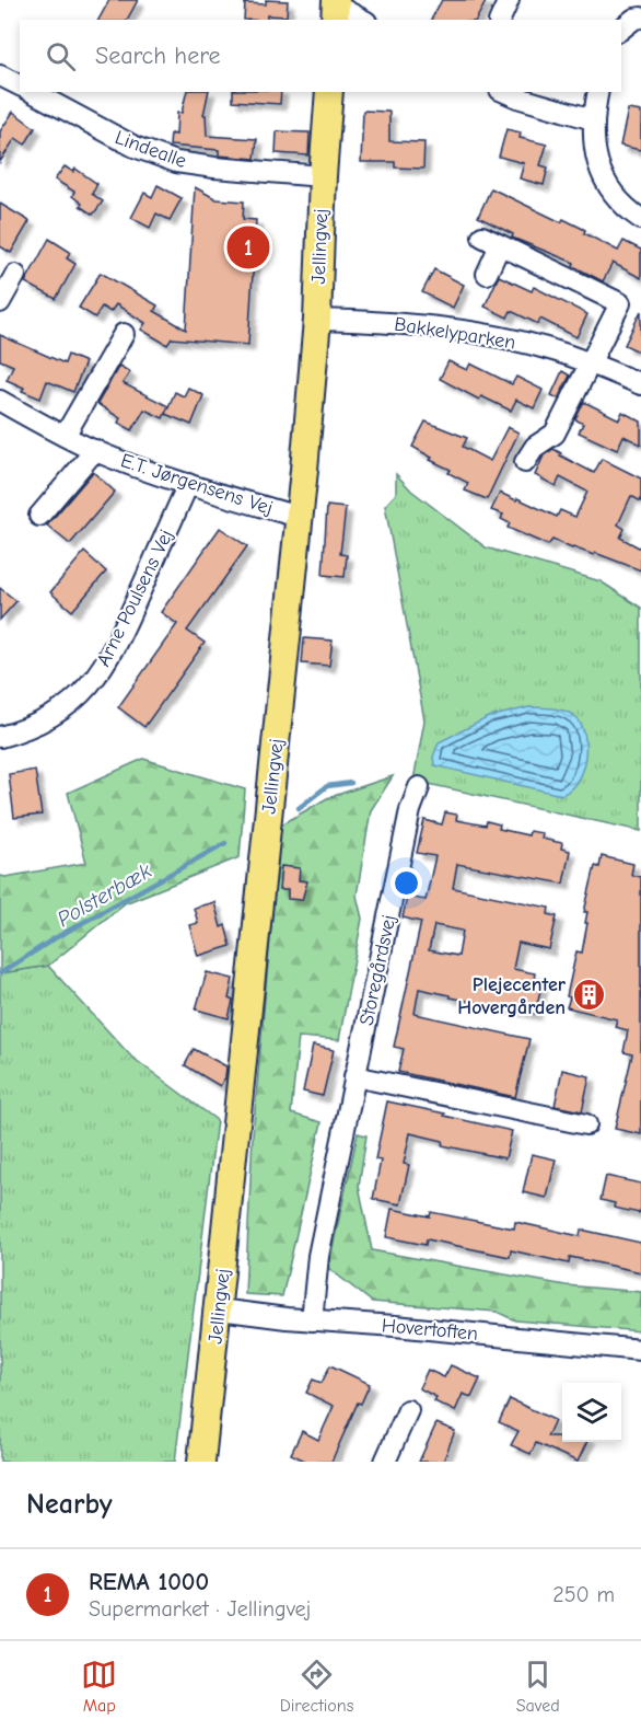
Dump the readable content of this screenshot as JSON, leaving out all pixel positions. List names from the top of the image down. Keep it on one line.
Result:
{"streets":{"main road":["Jellingvej"],"street":["Lindealle","Bakkelyparken","E.T. Jørgensens Vej","Arne Poulsens Vej","Storegårdsvej","Hovertoften"]},"crossings":[["Lindealle","Jellingvej"],["Jellingvej","Bakkelyparken"],["Jellingvej","E.T. Jørgensens Vej"],["Jellingvej","Hovertoften"],["E.T. Jørgensens Vej","Arne Poulsens Vej"],["Storegårdsvej","Hovertoften"]],"water":["Polsterbæk"],"places":{"building":["Plejecenter Hovergården"]},"page":{"search":"Search here","pins":"1","heading":"Nearby","list":[{"mark":"1","name":"REMA 1000","note":"Supermarket · Jellingvej","value":"250 m"}],"nav":["Map","Directions","Saved"]}}
